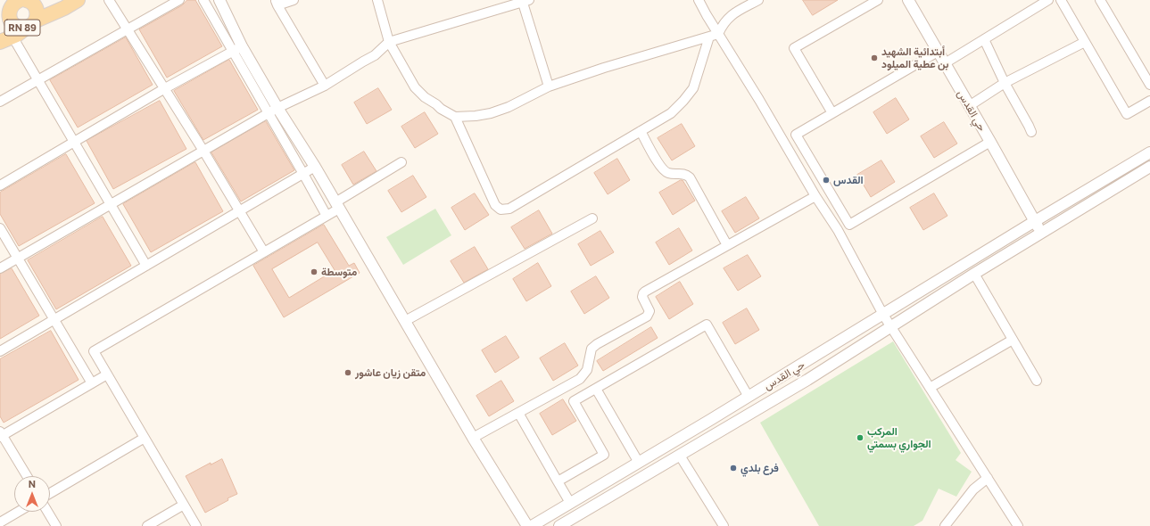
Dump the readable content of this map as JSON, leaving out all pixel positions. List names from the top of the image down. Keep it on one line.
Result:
{"streets":{"main road":["RN 89"],"street":["حي القدس"]},"places":["أبتدائية الشهيد بن عطية الميلود","القدس","متوسطة","متقن زيان عاشور","المركب الجواري بسمتي","فرع بلدي"],"north":"top"}
